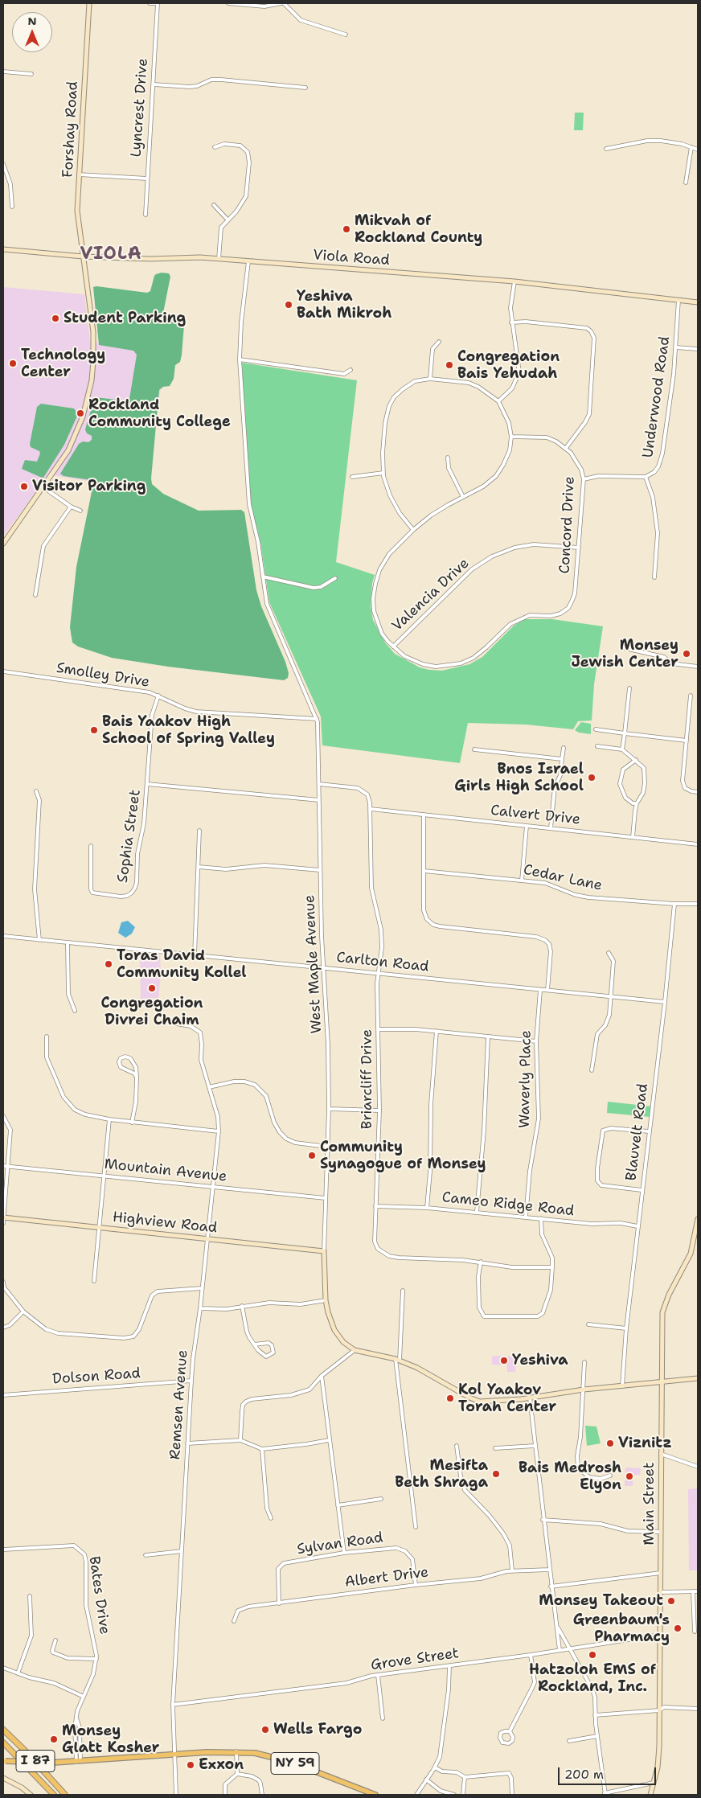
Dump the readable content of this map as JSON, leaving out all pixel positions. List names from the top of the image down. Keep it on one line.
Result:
{"streets":{"highway":["I 87"],"main road":["NY 59"],"street":["Lyncrest Drive","Forshay Road","Viola Road","Underwood Road","Concord Drive","Valencia Drive","Smolley Drive","Calvert Drive","Sophia Street","Cedar Lane","Carlton Road","West Maple Avenue","Briarcliff Drive","Waverly Place","Blauvelt Road","Mountain Avenue","Cameo Ridge Road","Highview Road","Dolson Road","Remsen Avenue","Main Street","Sylvan Road","Albert Drive","Bates Drive","Grove Street"]},"crossings":[["Forshay Road","Viola Road"],["Viola Road","Underwood Road"],["Viola Road","West Maple Avenue"],["Underwood Road","Concord Drive"],["Concord Drive","Valencia Drive"],["Smolley Drive","Sophia Street"],["Smolley Drive","West Maple Avenue"],["Calvert Drive","Briarcliff Drive"],["Cedar Lane","Blauvelt Road"],["Carlton Road","West Maple Avenue"],["Carlton Road","Briarcliff Drive"],["Carlton Road","Waverly Place"],["Carlton Road","Blauvelt Road"],["West Maple Avenue","Blauvelt Road"],["West Maple Avenue","Mountain Avenue"],["West Maple Avenue","Highview Road"],["West Maple Avenue","Main Street"],["Briarcliff Drive","Cameo Ridge Road"],["Waverly Place","Cameo Ridge Road"],["Blauvelt Road","Cameo Ridge Road"],["Mountain Avenue","Remsen Avenue"],["Highview Road","Remsen Avenue"],["Dolson Road","Remsen Avenue"],["Remsen Avenue","Grove Street"],["Remsen Avenue","NY 59"],["Main Street","Grove Street"],["Sylvan Road","Albert Drive"],["Bates Drive","NY 59"]],"districts":["VIOLA"],"places":["Mikvah of Rockland County","Yeshiva Bath Mikroh","Student Parking","Technology Center","Congregation Bais Yehudah","Rockland Community College","Visitor Parking","Monsey Jewish Center","Bais Yaakov High School of Spring Valley","Bnos Israel Girls High School","Toras David Community Kollel","Congregation Divrei Chaim","Community Synagogue of Monsey","Yeshiva","Kol Yaakov Torah Center","Viznitz","Mesifta Beth Shraga","Bais Medrosh Elyon","Monsey Takeout","Greenbaum's Pharmacy","Hatzoloh EMS of Rockland, Inc.","Wells Fargo","Monsey Glatt Kosher","Exxon"],"scale_bar":"200 m","north":"top"}
